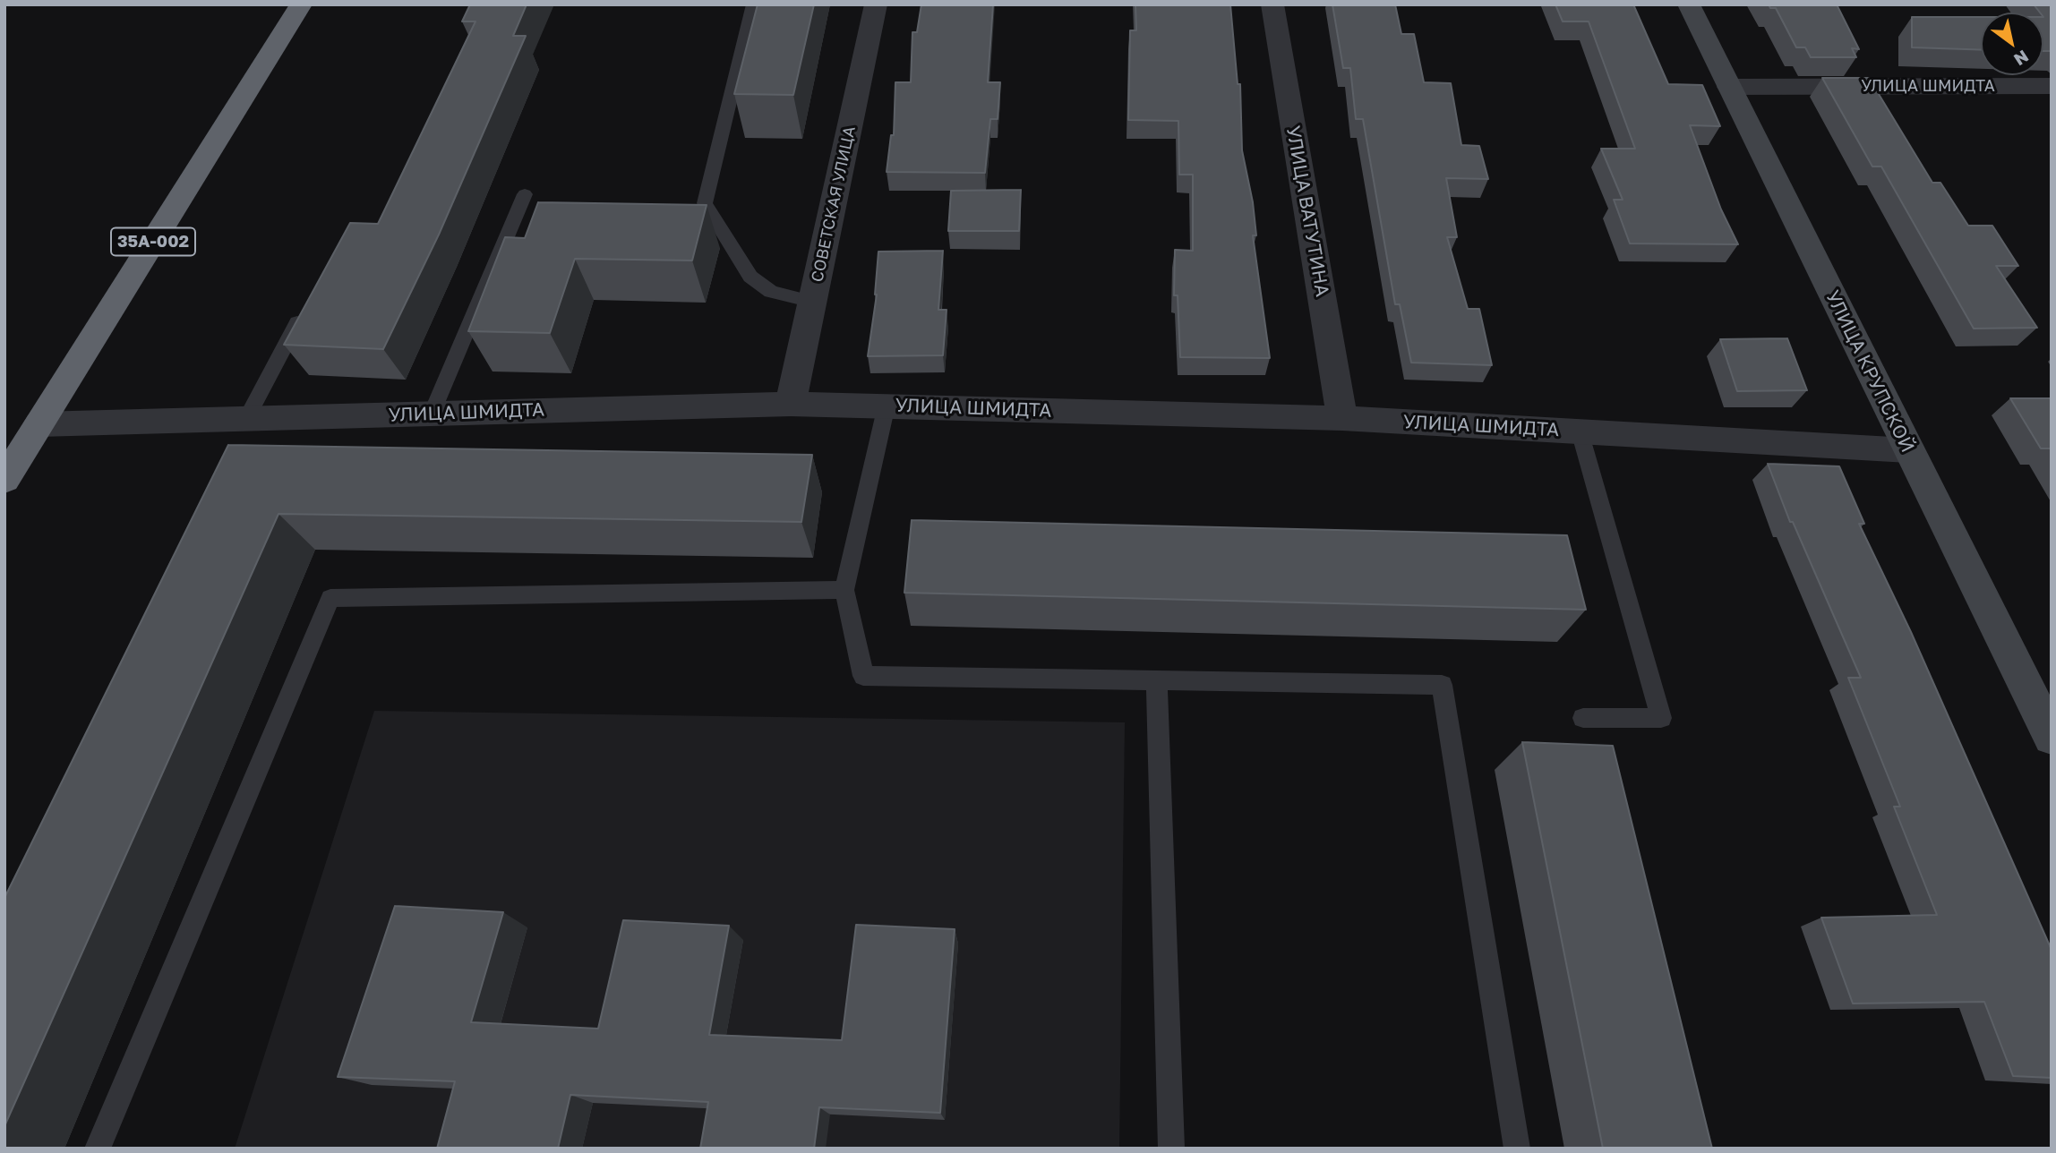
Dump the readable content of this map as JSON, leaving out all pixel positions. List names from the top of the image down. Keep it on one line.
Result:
{"streets":{"highway":["35А-002"],"main road":["УЛИЦА КРУПСКОЙ"],"street":["УЛИЦА ШМИДТА","СОВЕТСКАЯ УЛИЦА","УЛИЦА ВАТУТИНА"]},"crossings":[["УЛИЦА ШМИДТА","СОВЕТСКАЯ УЛИЦА"],["УЛИЦА ШМИДТА","УЛИЦА ВАТУТИНА"],["УЛИЦА ШМИДТА","35А-002"],["УЛИЦА ШМИДТА","УЛИЦА КРУПСКОЙ"]],"north":"bottom right"}
